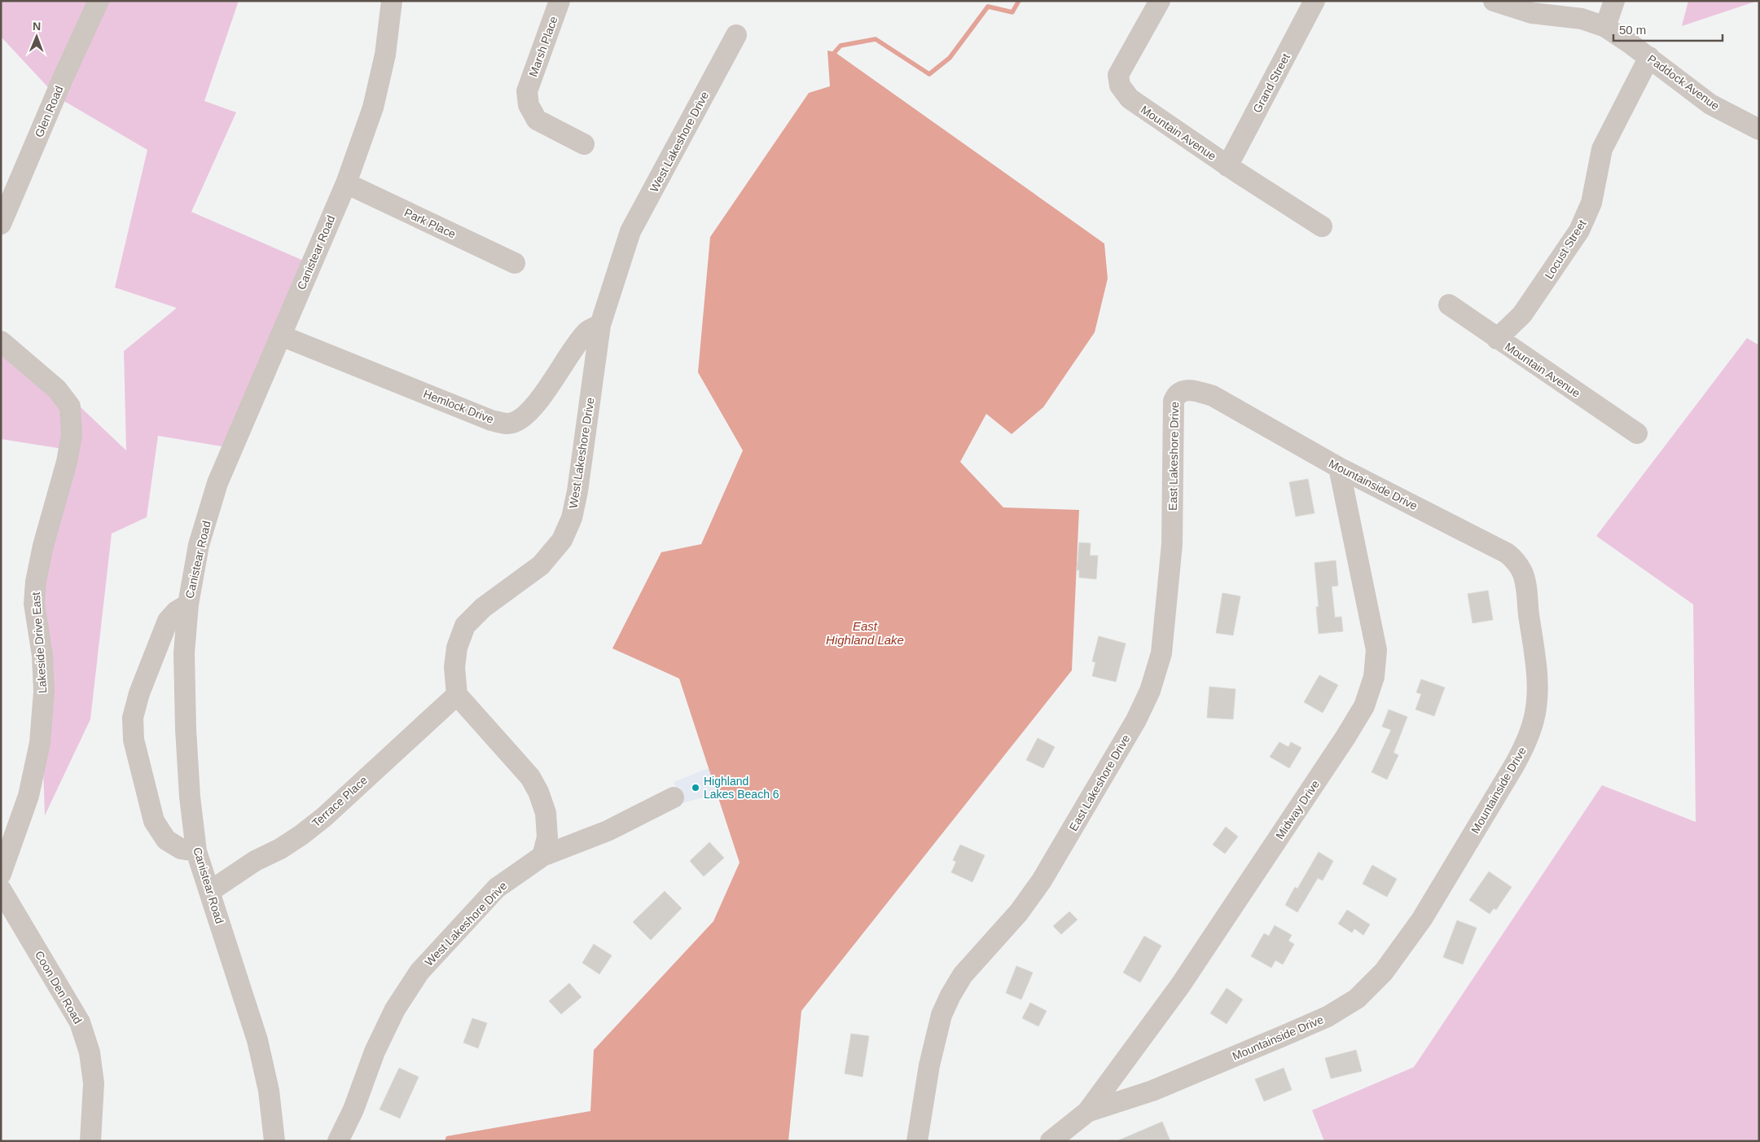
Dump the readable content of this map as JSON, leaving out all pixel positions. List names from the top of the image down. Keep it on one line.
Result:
{"streets":{"street":["Marsh Place","Paddock Avenue","Grand Street","Glen Road","Mountain Avenue","West Lakeshore Drive","Park Place","Locust Street","Canistear Road","Hemlock Drive","East Lakeshore Drive","Mountainside Drive","Lakeside Drive East","Terrace Place","Midway Drive","Coon Den Road"]},"crossings":[["Paddock Avenue","Locust Street"],["Grand Street","Mountain Avenue"],["Mountain Avenue","Locust Street"],["West Lakeshore Drive","Hemlock Drive"],["West Lakeshore Drive","Terrace Place"],["Park Place","Canistear Road"],["Canistear Road","Hemlock Drive"],["Canistear Road","Terrace Place"],["East Lakeshore Drive","Mountainside Drive"],["Mountainside Drive","Midway Drive"]],"water":["East Highland Lake"],"places":["Highland Lakes Beach 6"],"scale_bar":"50 m","north":"top"}
